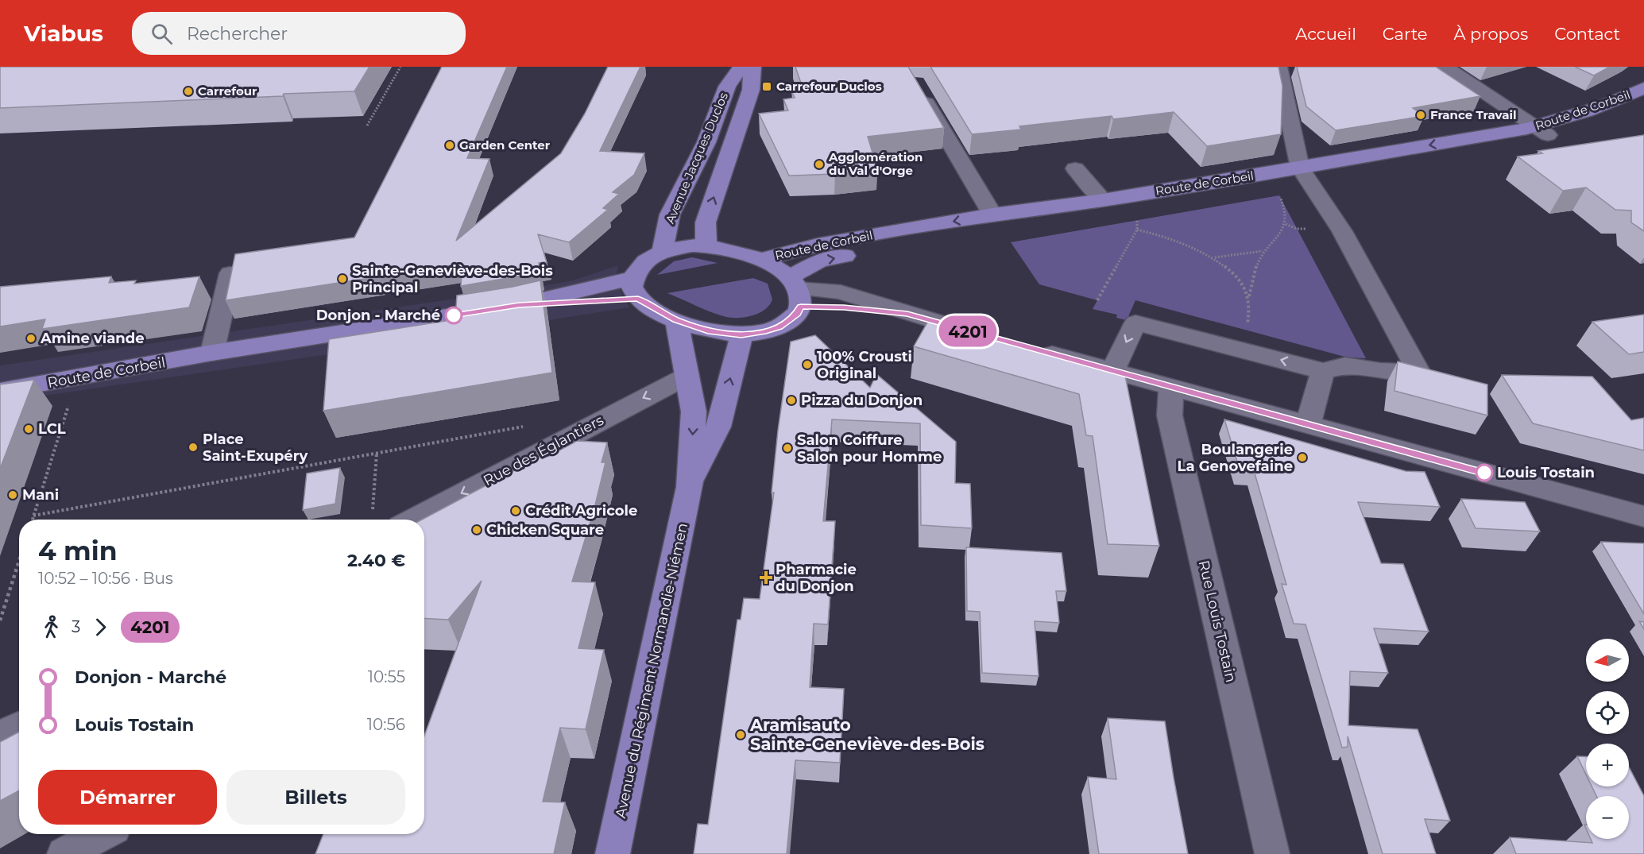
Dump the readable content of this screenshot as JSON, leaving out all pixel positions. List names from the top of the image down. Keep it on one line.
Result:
{"streets":{"main road":["Route de Corbeil","Avenue Jacques Duclos","Avenue du Régiment Normandie-Niémen"],"street":["Rue des Églantiers","Rue Louis Tostain"]},"crossings":[["Rue des Églantiers","Avenue du Régiment Normandie-Niémen"]],"one_way":["Rue des Églantiers"],"places":{"transit":["Carrefour Duclos"],"other":["Carrefour","France Travail","Garden Center","Agglomération du Val d'Orge","Sainte-Geneviève-des-Bois Principal","Donjon - Marché","Amine viande","100% Crousti Original","Pizza du Donjon","LCL","Place Saint-Exupéry","Salon Coiffure Salon pour Homme","Boulangerie La Genovefaine","Louis Tostain","Mani","Crédit Agricole","Chicken Square","Aramisauto Sainte-Geneviève-des-Bois"],"health":["Pharmacie du Donjon"]},"lines":["bus line 4201"],"north":"left","page":{"header":"Viabus","search":"Rechercher","nav":["Accueil","Carte","À propos","Contact"],"on_map":"4201","heading":["4 min","10:52 – 10:56 · Bus","2.40 €"],"legs":["3","4201"],"map_buttons":["+","−"],"list":[{"name":"Donjon - Marché","value":"10:55"},{"name":"Louis Tostain","value":"10:56"}],"buttons":["Démarrer","Billets"]}}
